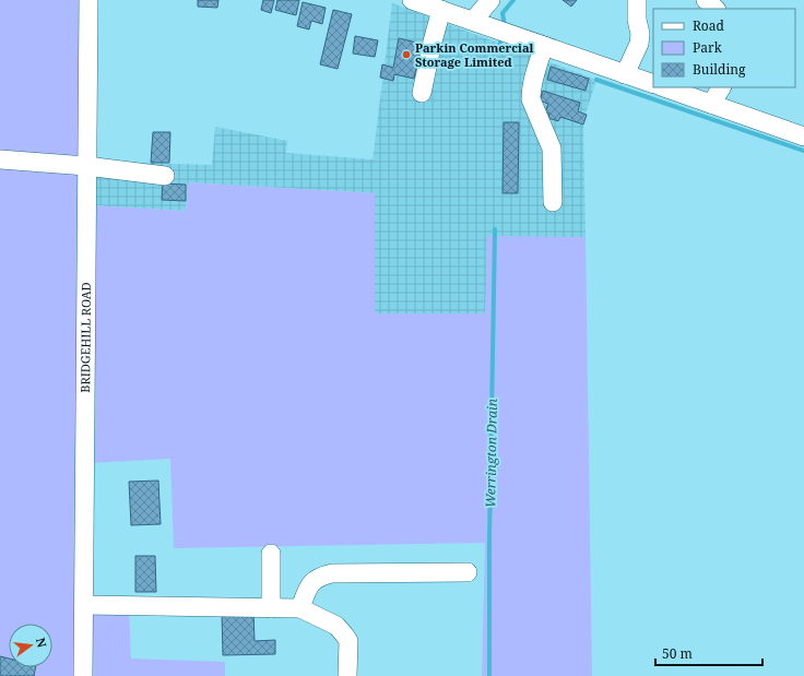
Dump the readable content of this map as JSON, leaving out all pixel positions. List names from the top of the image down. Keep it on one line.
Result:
{"streets":{"street":["BRIDGEHILL ROAD"]},"water":["Werrington Drain"],"places":["Parkin Commercial Storage Limited"],"legend":["Road","Park","Building"],"scale_bar":"50 m","north":"right"}
